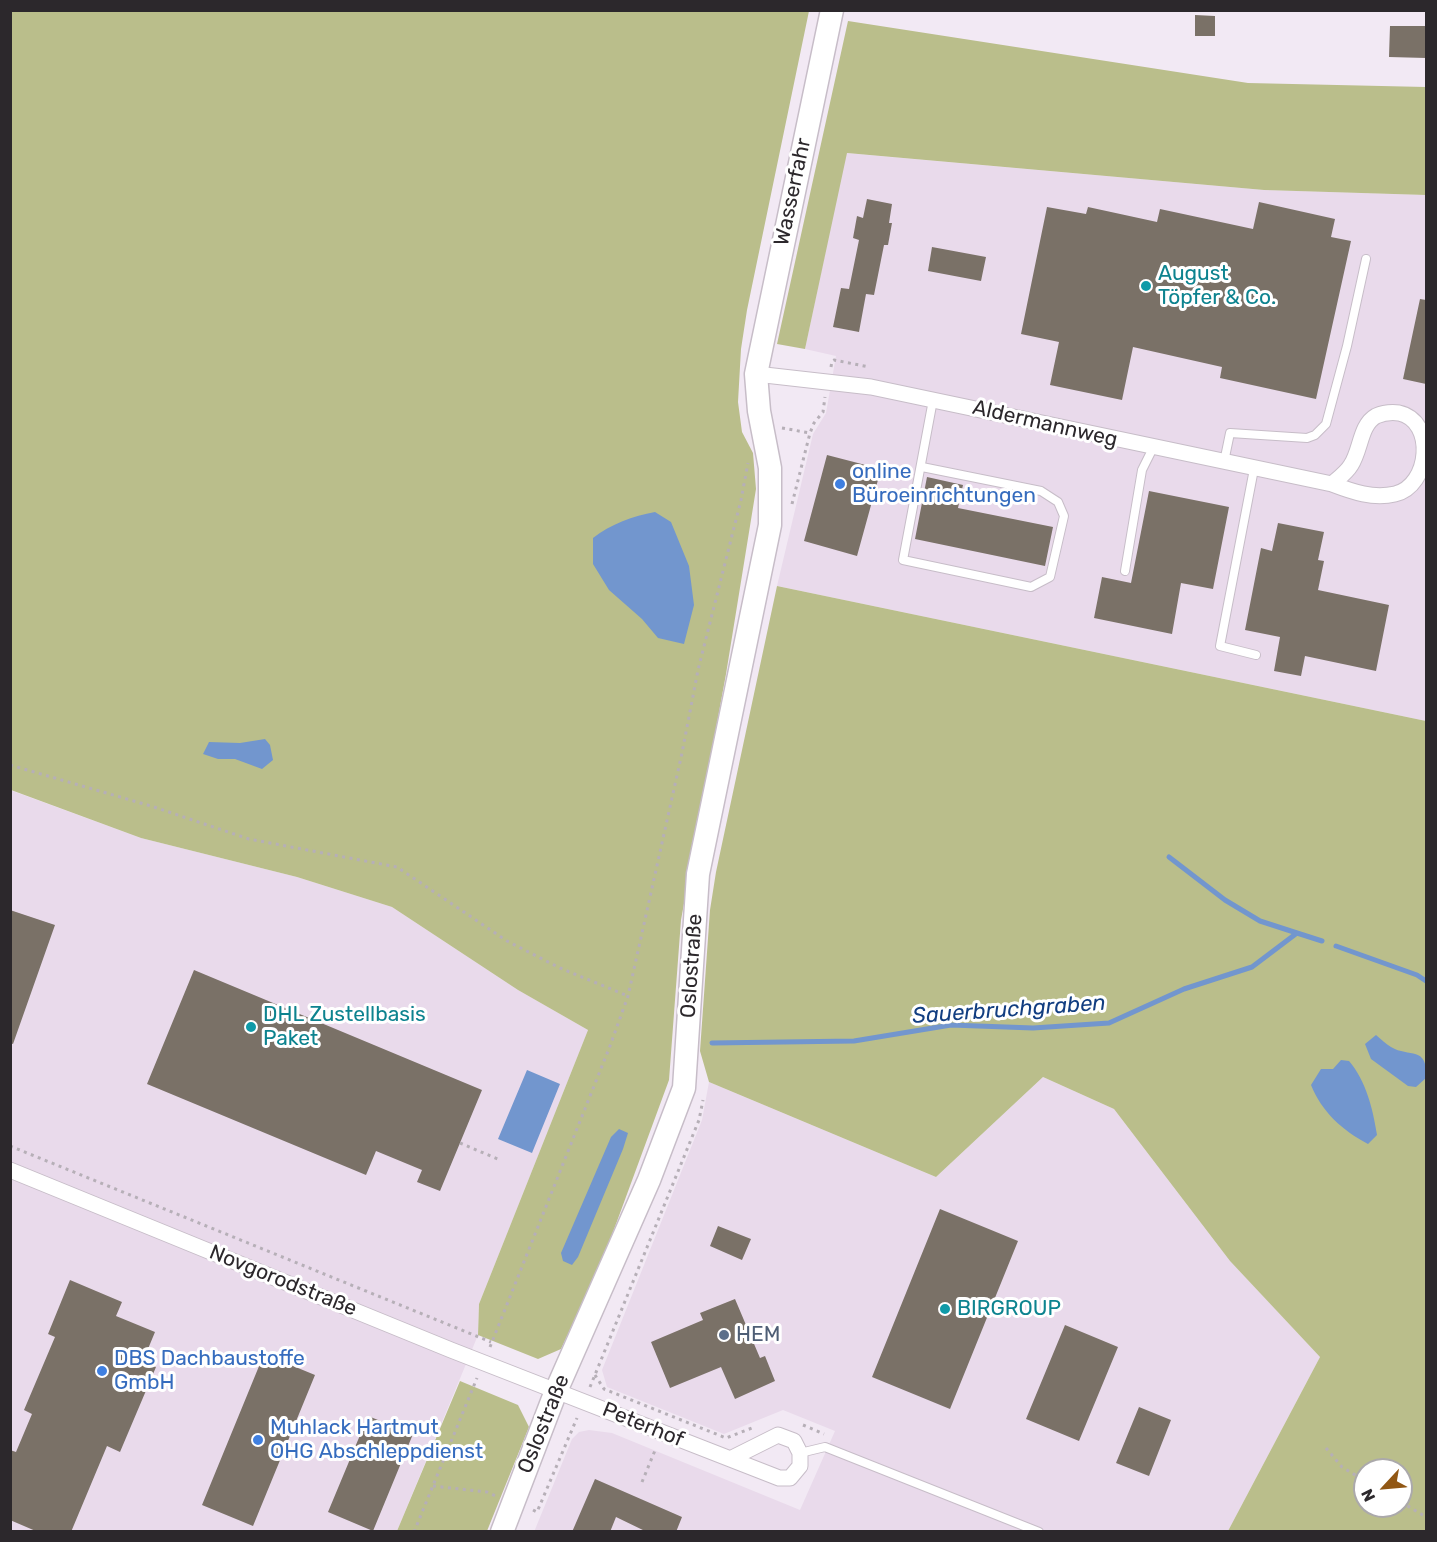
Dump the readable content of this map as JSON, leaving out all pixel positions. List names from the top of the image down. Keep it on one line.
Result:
{"streets":{"street":["Wasserfahr","Aldermannweg","Oslostraße","Novgorodstraße","Peterhof"]},"crossings":[["Wasserfahr","Aldermannweg"],["Wasserfahr","Oslostraße"],["Aldermannweg","Oslostraße"],["Oslostraße","Novgorodstraße"],["Oslostraße","Peterhof"],["Novgorodstraße","Peterhof"]],"water":["Sauerbruchgraben"],"places":["August Töpfer & Co.","online Büroeinrichtungen","DHL Zustellbasis Paket","BIRGROUP","HEM","DBS Dachbaustoffe GmbH","Muhlack Hartmut OHG Abschleppdienst"],"north":"bottom left"}
